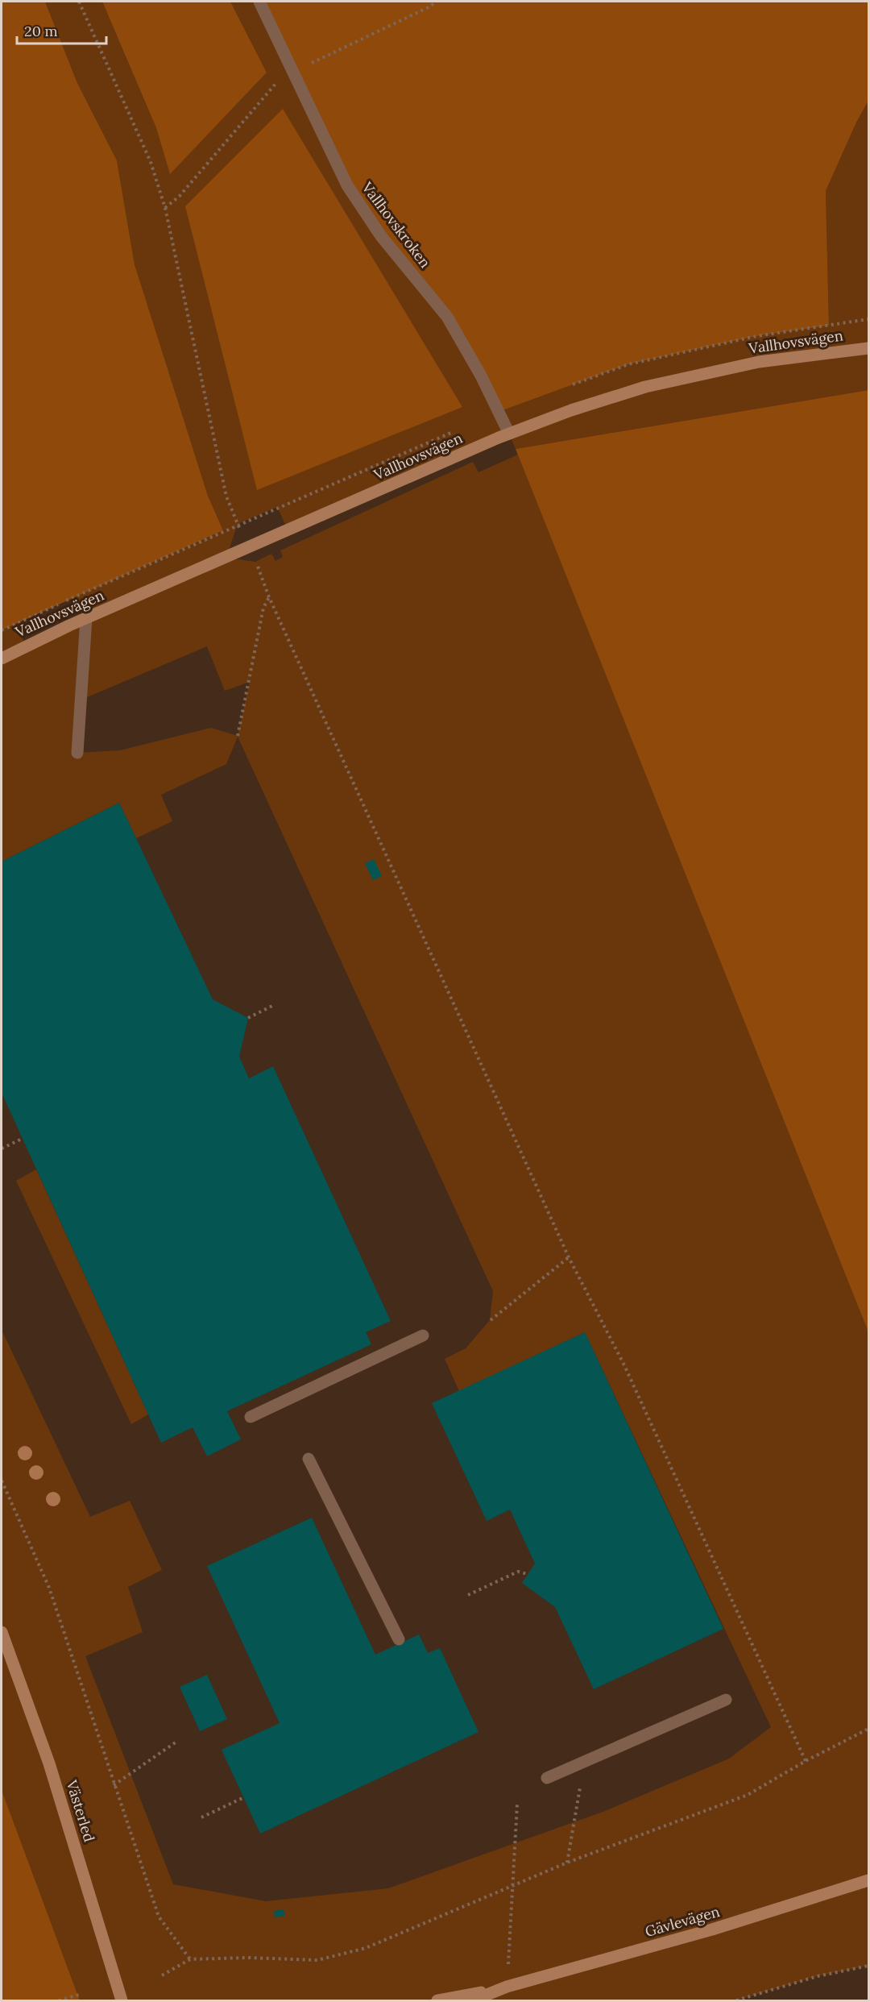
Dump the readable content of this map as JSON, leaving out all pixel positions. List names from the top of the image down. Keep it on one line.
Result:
{"streets":{"street":["Vallhovskroken","Vallhovsvägen","Västerled","Gävlevägen"]},"crossings":[["Vallhovskroken","Vallhovsvägen"]],"scale_bar":"20 m"}
